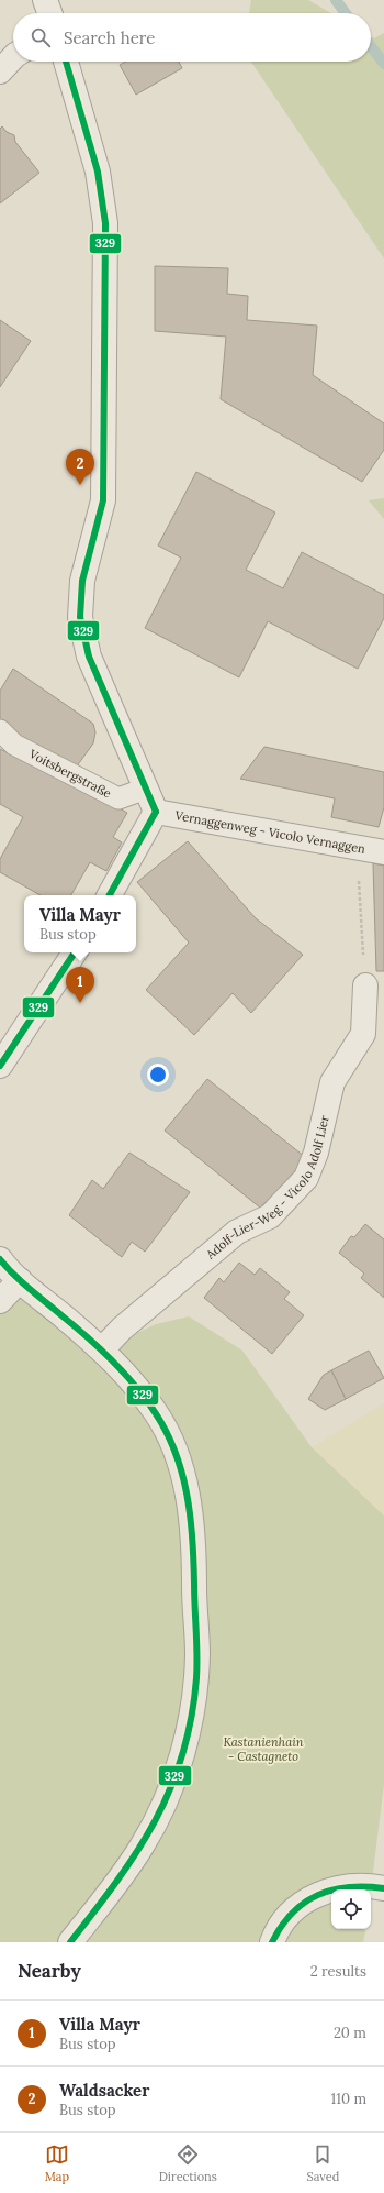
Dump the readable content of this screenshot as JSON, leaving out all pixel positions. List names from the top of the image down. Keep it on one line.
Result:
{"streets":{"street":["Voitsbergstraße","Vernaggenweg - Vicolo Vernaggen","Adolf-Lier-Weg - Vicolo Adolf Lier"]},"parks":["Kastanienhain - Castagneto"],"lines":["transit line 329"],"page":{"search":"Search here","pins":["2","1"],"popup":["Villa Mayr","Bus stop"],"heading":["Nearby","2 results"],"list":[{"mark":"1","name":"Villa Mayr","note":"Bus stop","value":"20 m"},{"mark":"2","name":"Waldsacker","note":"Bus stop","value":"110 m"}],"nav":["Map","Directions","Saved"]}}
